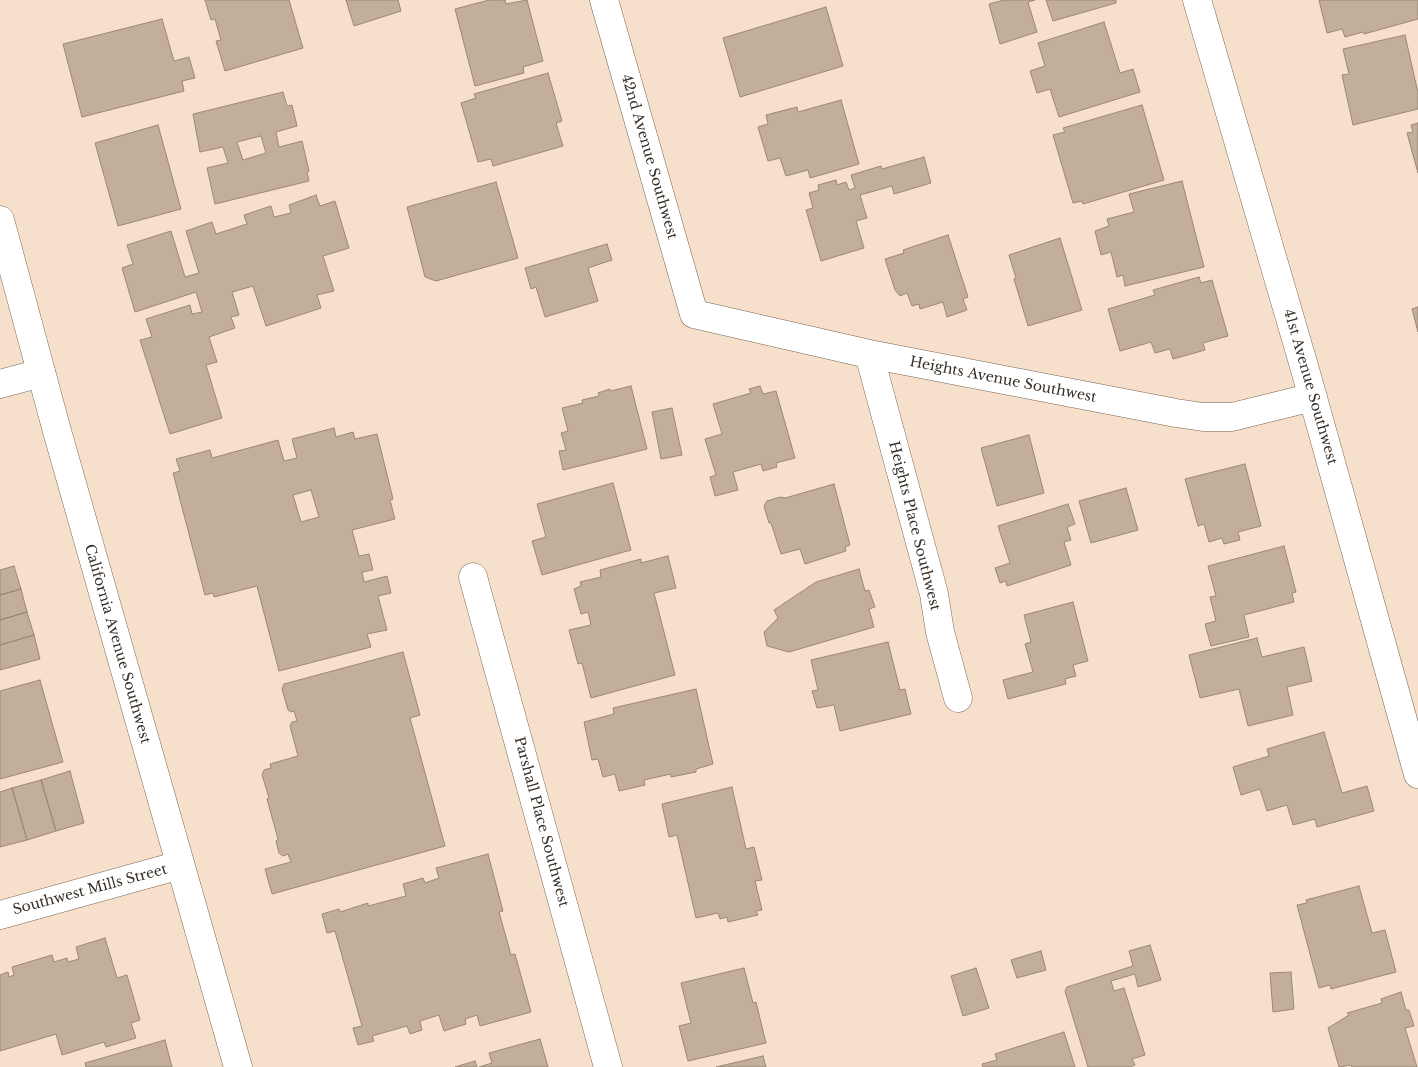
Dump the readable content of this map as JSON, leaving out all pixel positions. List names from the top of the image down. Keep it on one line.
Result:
{"streets":{"street":["42nd Avenue Southwest","Heights Avenue Southwest","41st Avenue Southwest","Heights Place Southwest","California Avenue Southwest","Parshall Place Southwest","Southwest Mills Street"]},"crossings":[["42nd Avenue Southwest","Heights Avenue Southwest"],["Heights Avenue Southwest","41st Avenue Southwest"],["Heights Avenue Southwest","Heights Place Southwest"],["California Avenue Southwest","Southwest Mills Street"]]}
